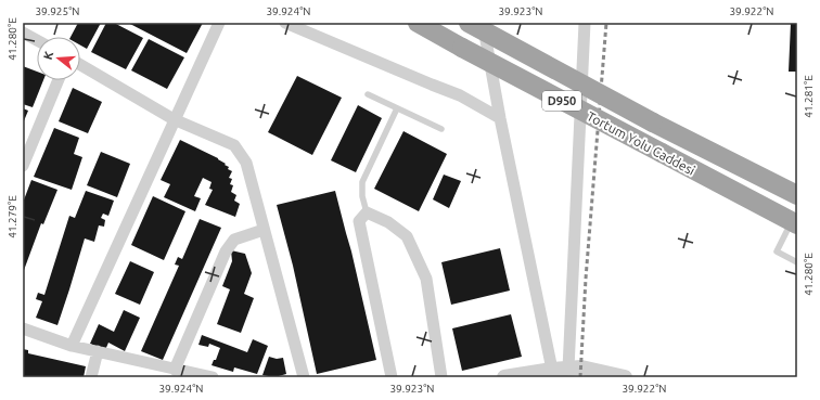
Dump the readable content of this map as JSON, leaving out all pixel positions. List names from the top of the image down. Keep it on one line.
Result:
{"streets":{"highway":["D950","Tortum Yolu Caddesi"]},"north":"left","coordinates":["39.925°N","39.924°N","39.923°N","39.922°N","41.280°E","41.281°E","41.279°E"]}
